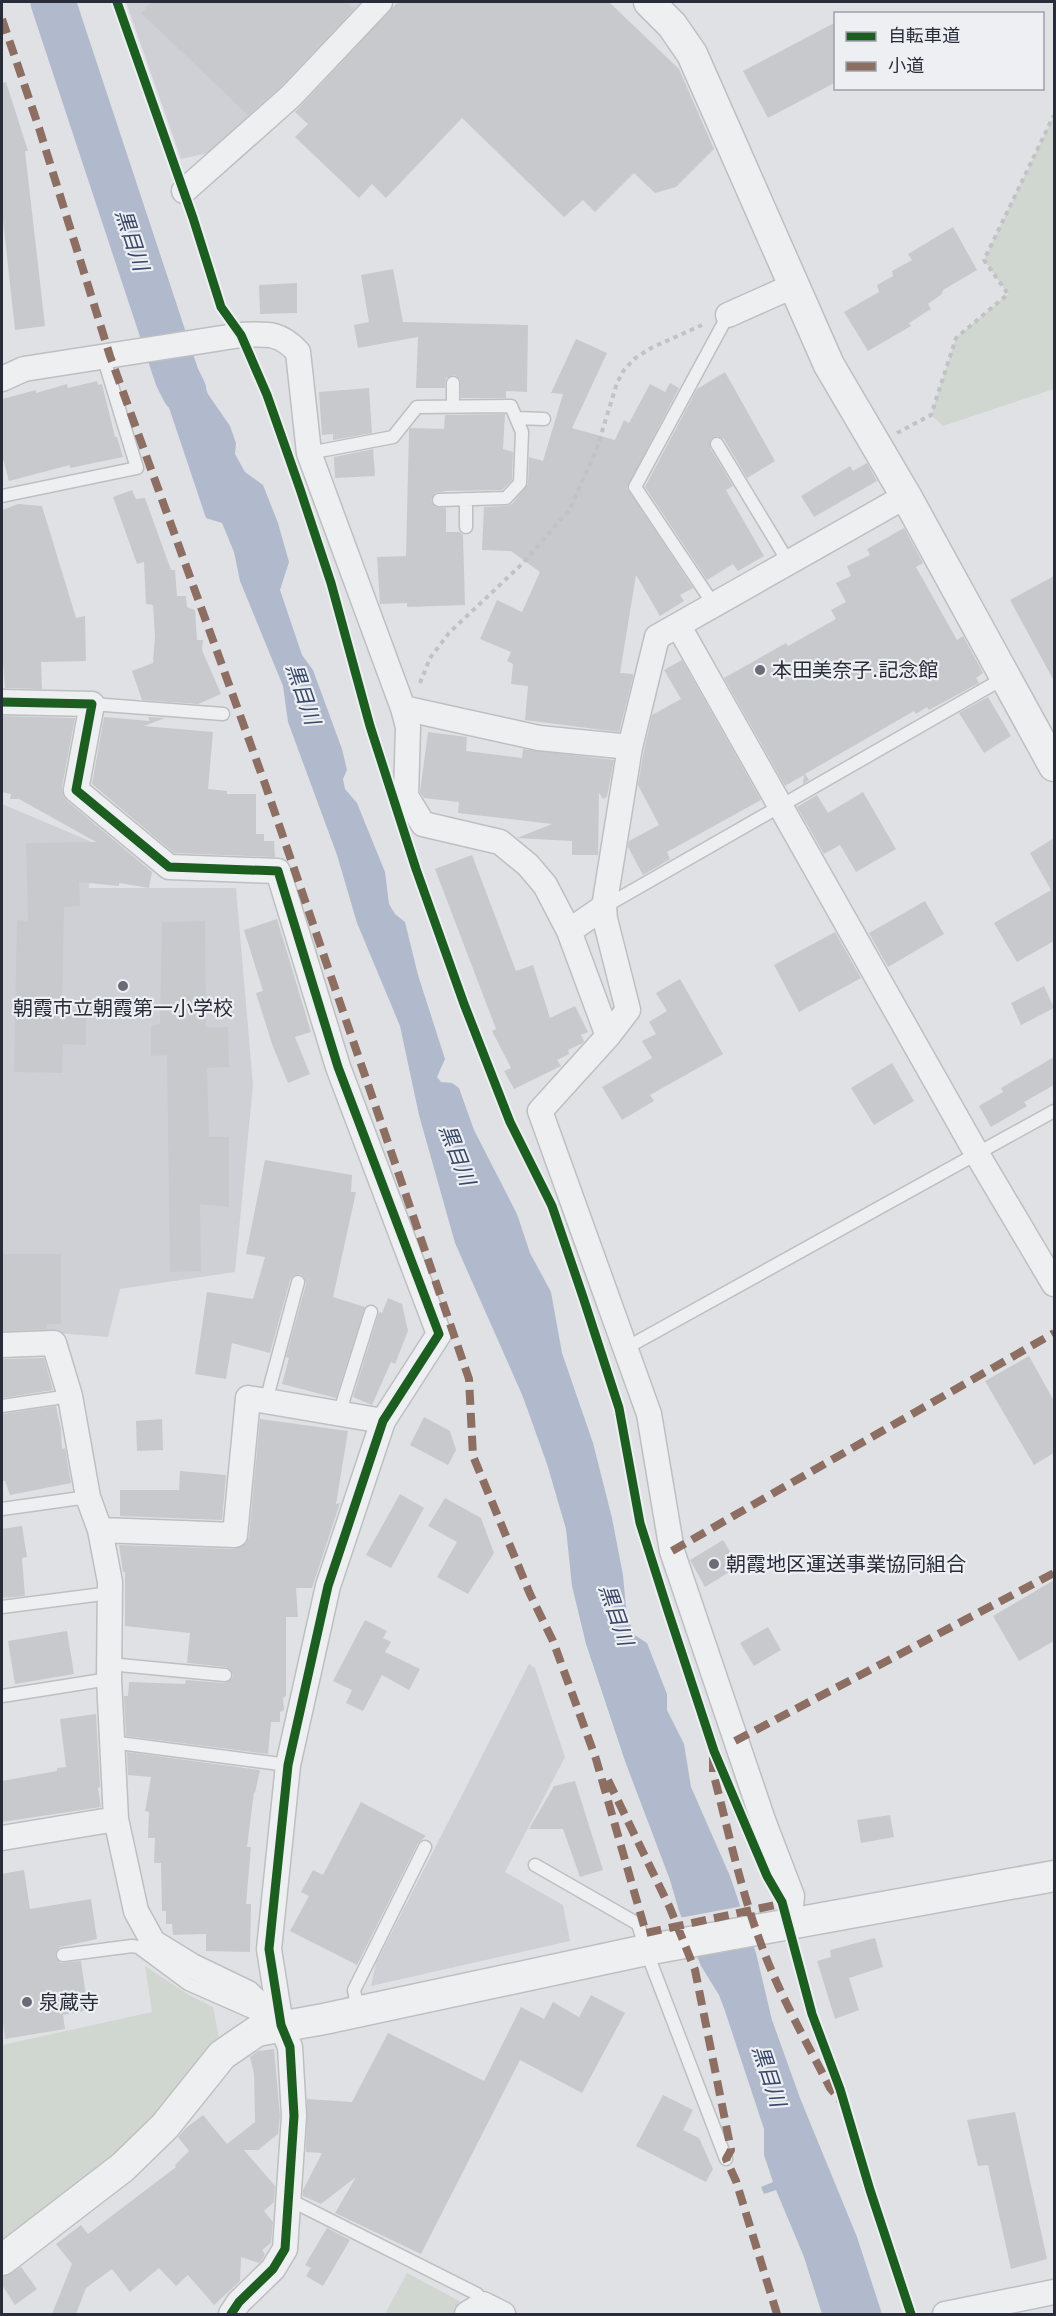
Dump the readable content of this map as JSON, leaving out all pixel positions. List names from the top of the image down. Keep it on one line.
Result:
{"water":["黒目川"],"places":["本田美奈子.記念館","朝霞市立朝霞第一小学校","朝霞地区運送事業協同組合","泉蔵寺"],"legend":["自転車道","小道"]}
